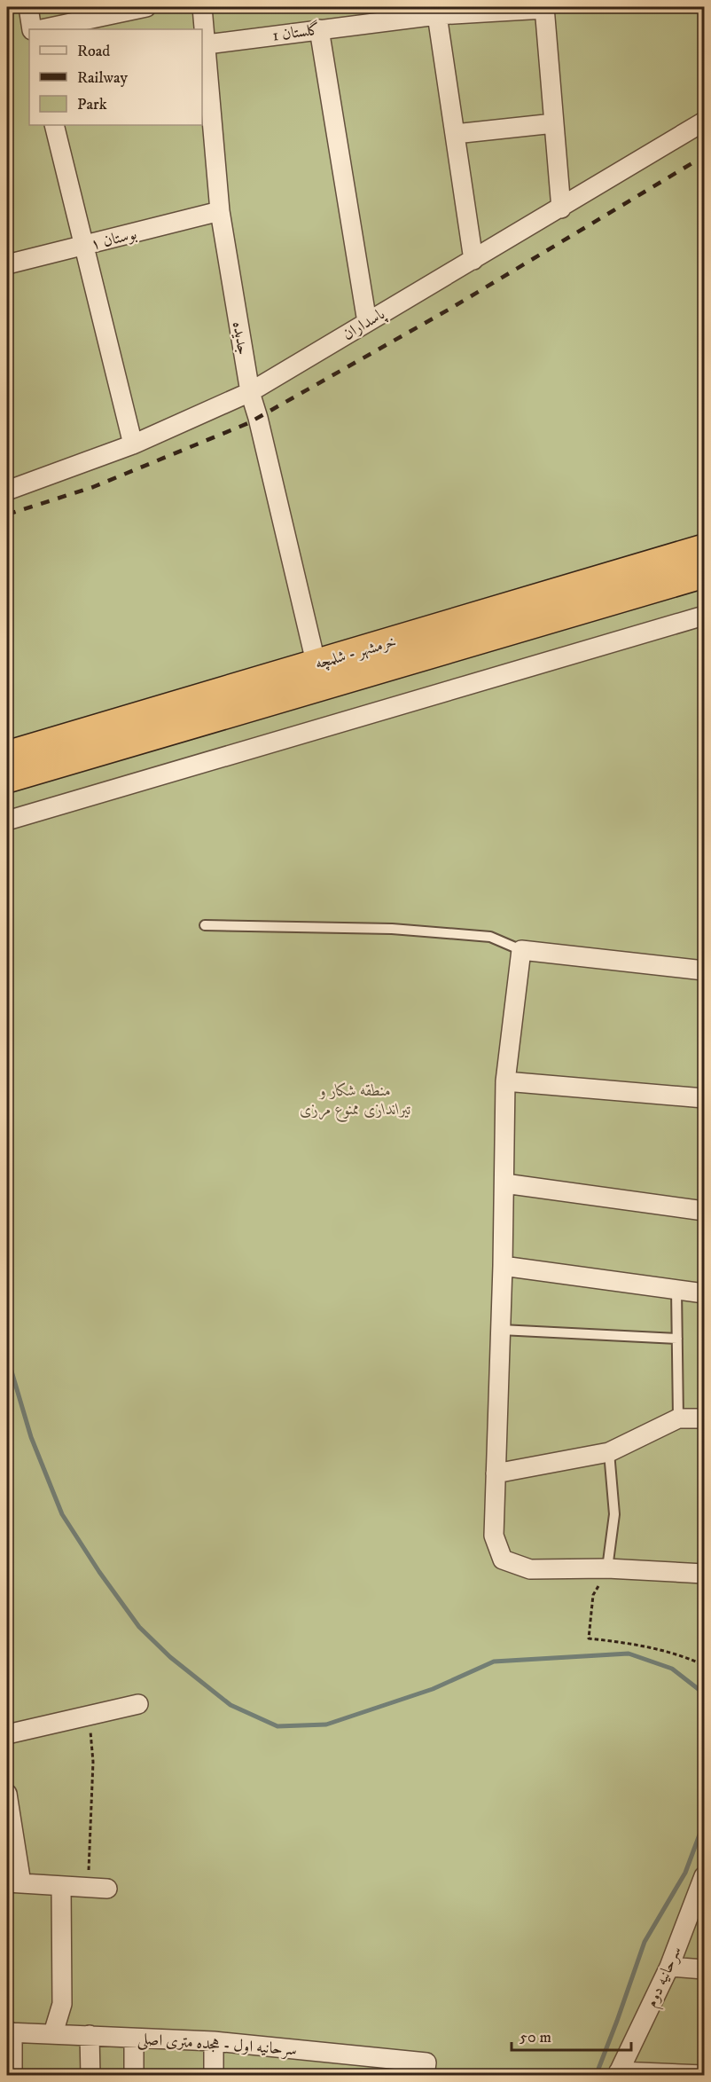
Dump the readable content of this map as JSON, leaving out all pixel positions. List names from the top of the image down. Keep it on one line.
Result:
{"streets":{"highway":["خرمشهر - شلمچه"],"street":["گلستان 1","بوستان ۱","پاسداران","جدیده","سرحانیه دوم","سرحانیه اول - هجده متری اصلی"]},"crossings":[["گلستان 1","جدیده"],["بوستان ۱","جدیده"],["پاسداران","جدیده"],["جدیده","خرمشهر - شلمچه"]],"parks":["منطقه شکار و تیراندازی ممنوع مرزی"],"legend":["Road","Railway","Park"],"scale_bar":"50 m"}
